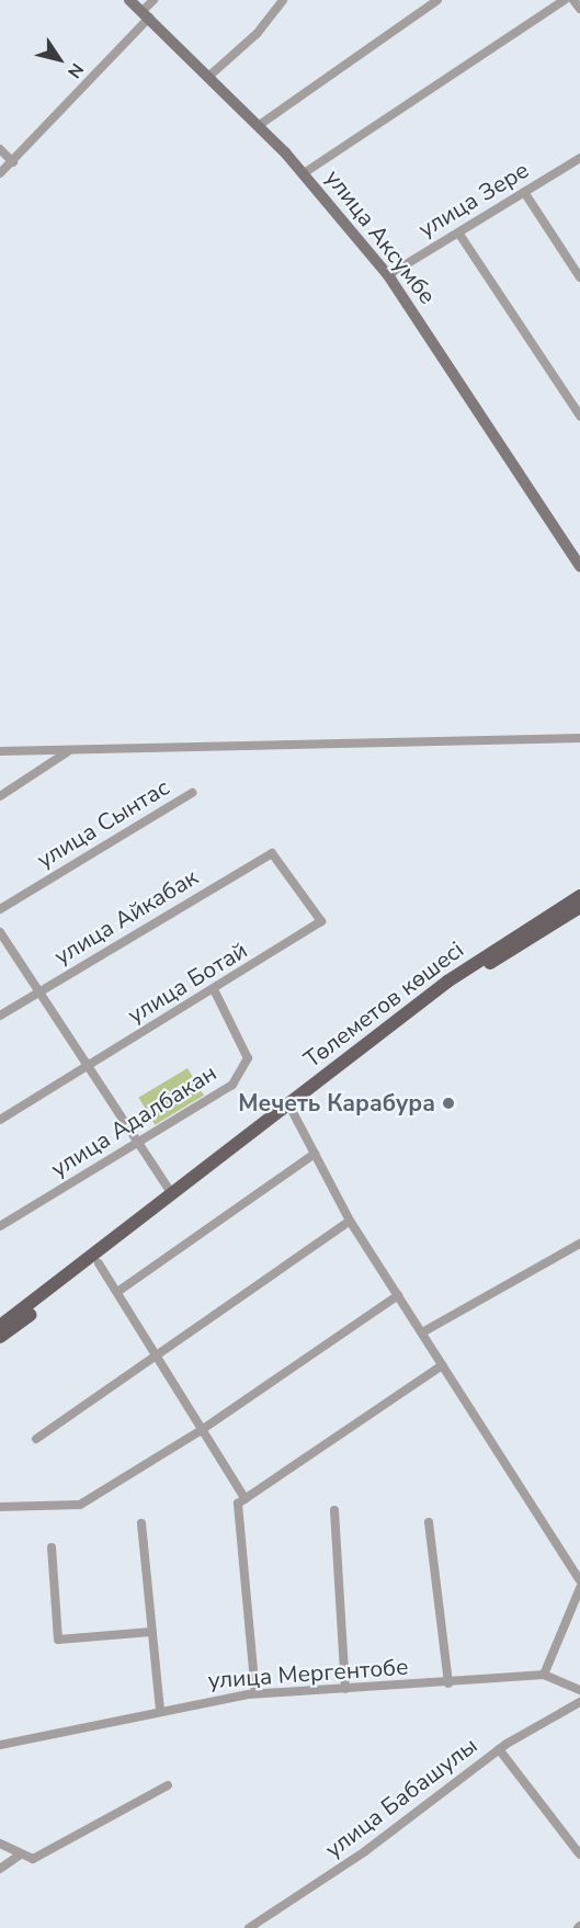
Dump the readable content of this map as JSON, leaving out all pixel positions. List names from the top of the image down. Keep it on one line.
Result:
{"streets":{"main road":["улица Аксумбе","Төлеметов көшесі"],"street":["улица Зере","улица Сынтас","улица Айкабак","улица Ботай","улица Адалбакан","улица Мергентобе","улица Бабашулы"]},"crossings":[["улица Зере","улица Аксумбе"],["улица Айкабак","улица Ботай"],["улица Ботай","улица Адалбакан"]],"places":["Мечеть Карабура"],"north":"bottom right"}
